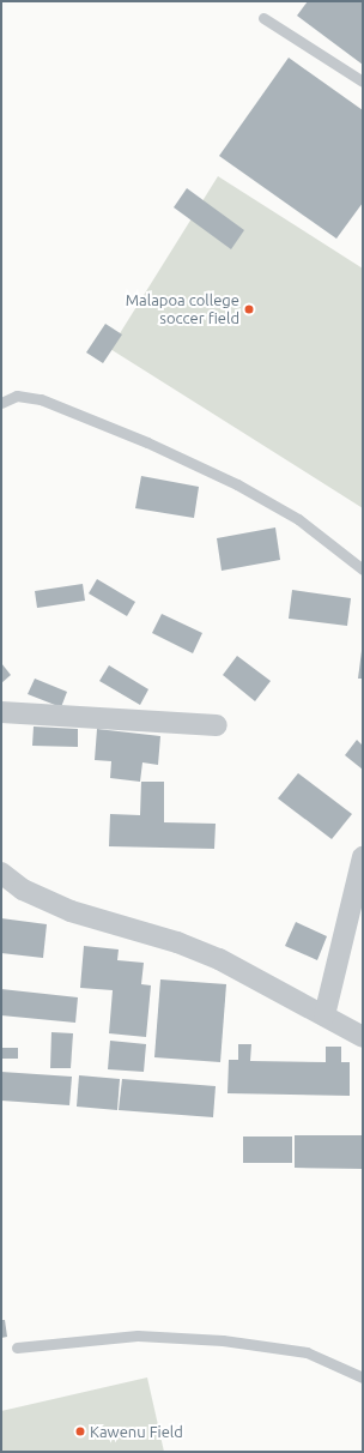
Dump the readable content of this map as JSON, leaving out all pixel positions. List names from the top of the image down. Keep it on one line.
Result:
{"places":["Malapoa college soccer field","Kawenu Field"]}
